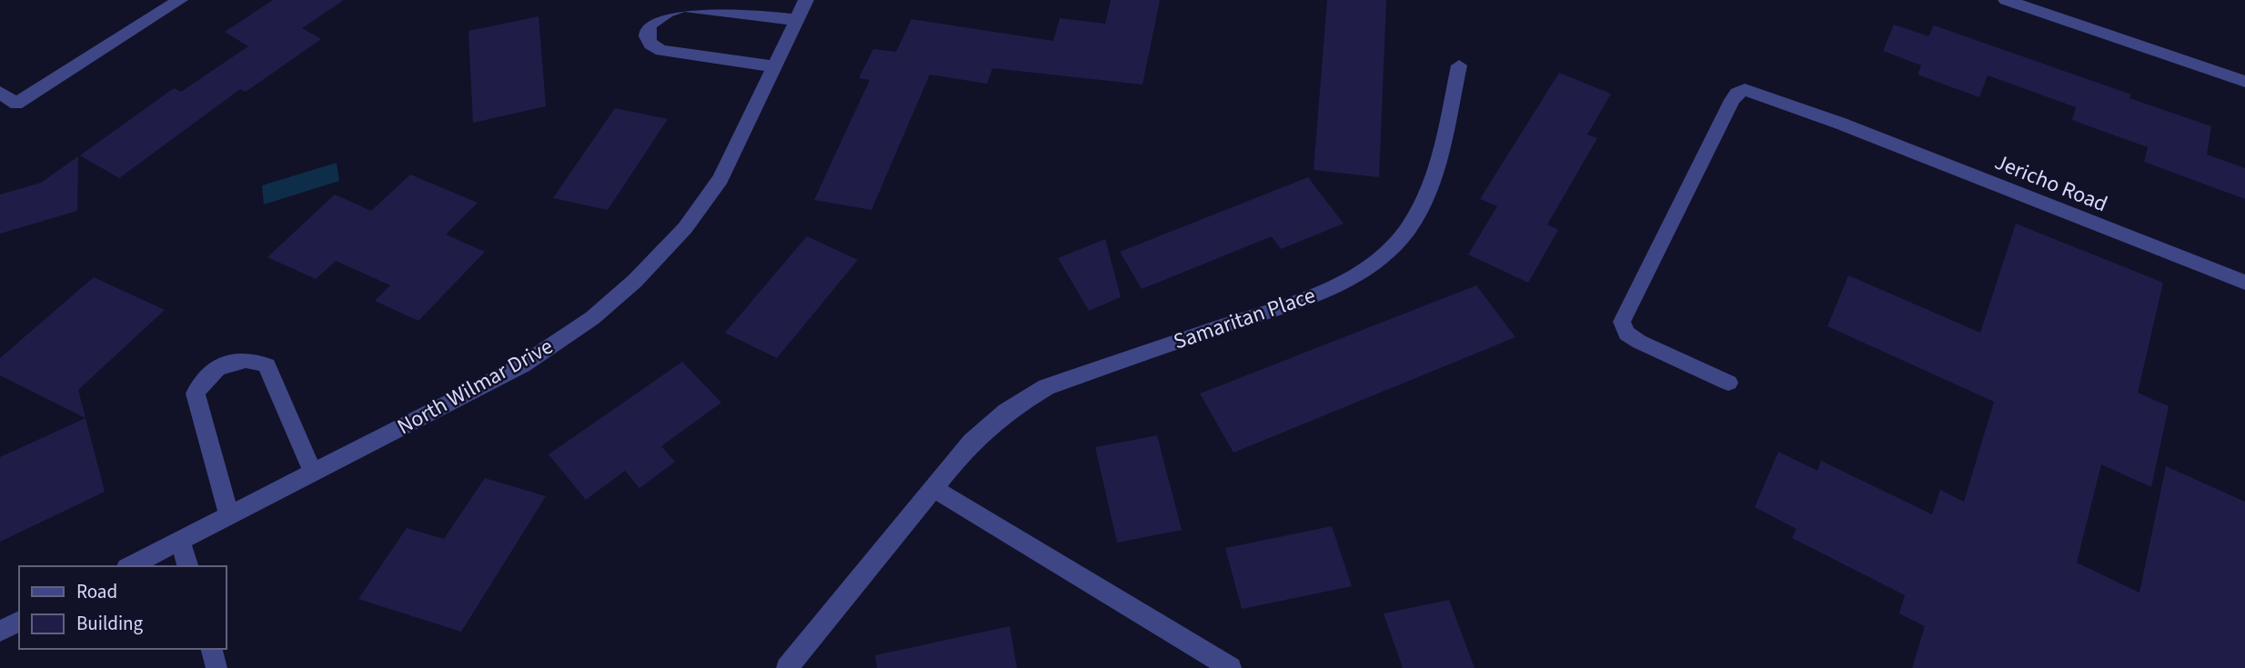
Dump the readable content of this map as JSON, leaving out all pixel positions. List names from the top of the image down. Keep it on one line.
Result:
{"streets":{"street":["Jericho Road","Samaritan Place","North Wilmar Drive"]},"legend":["Road","Building"]}
